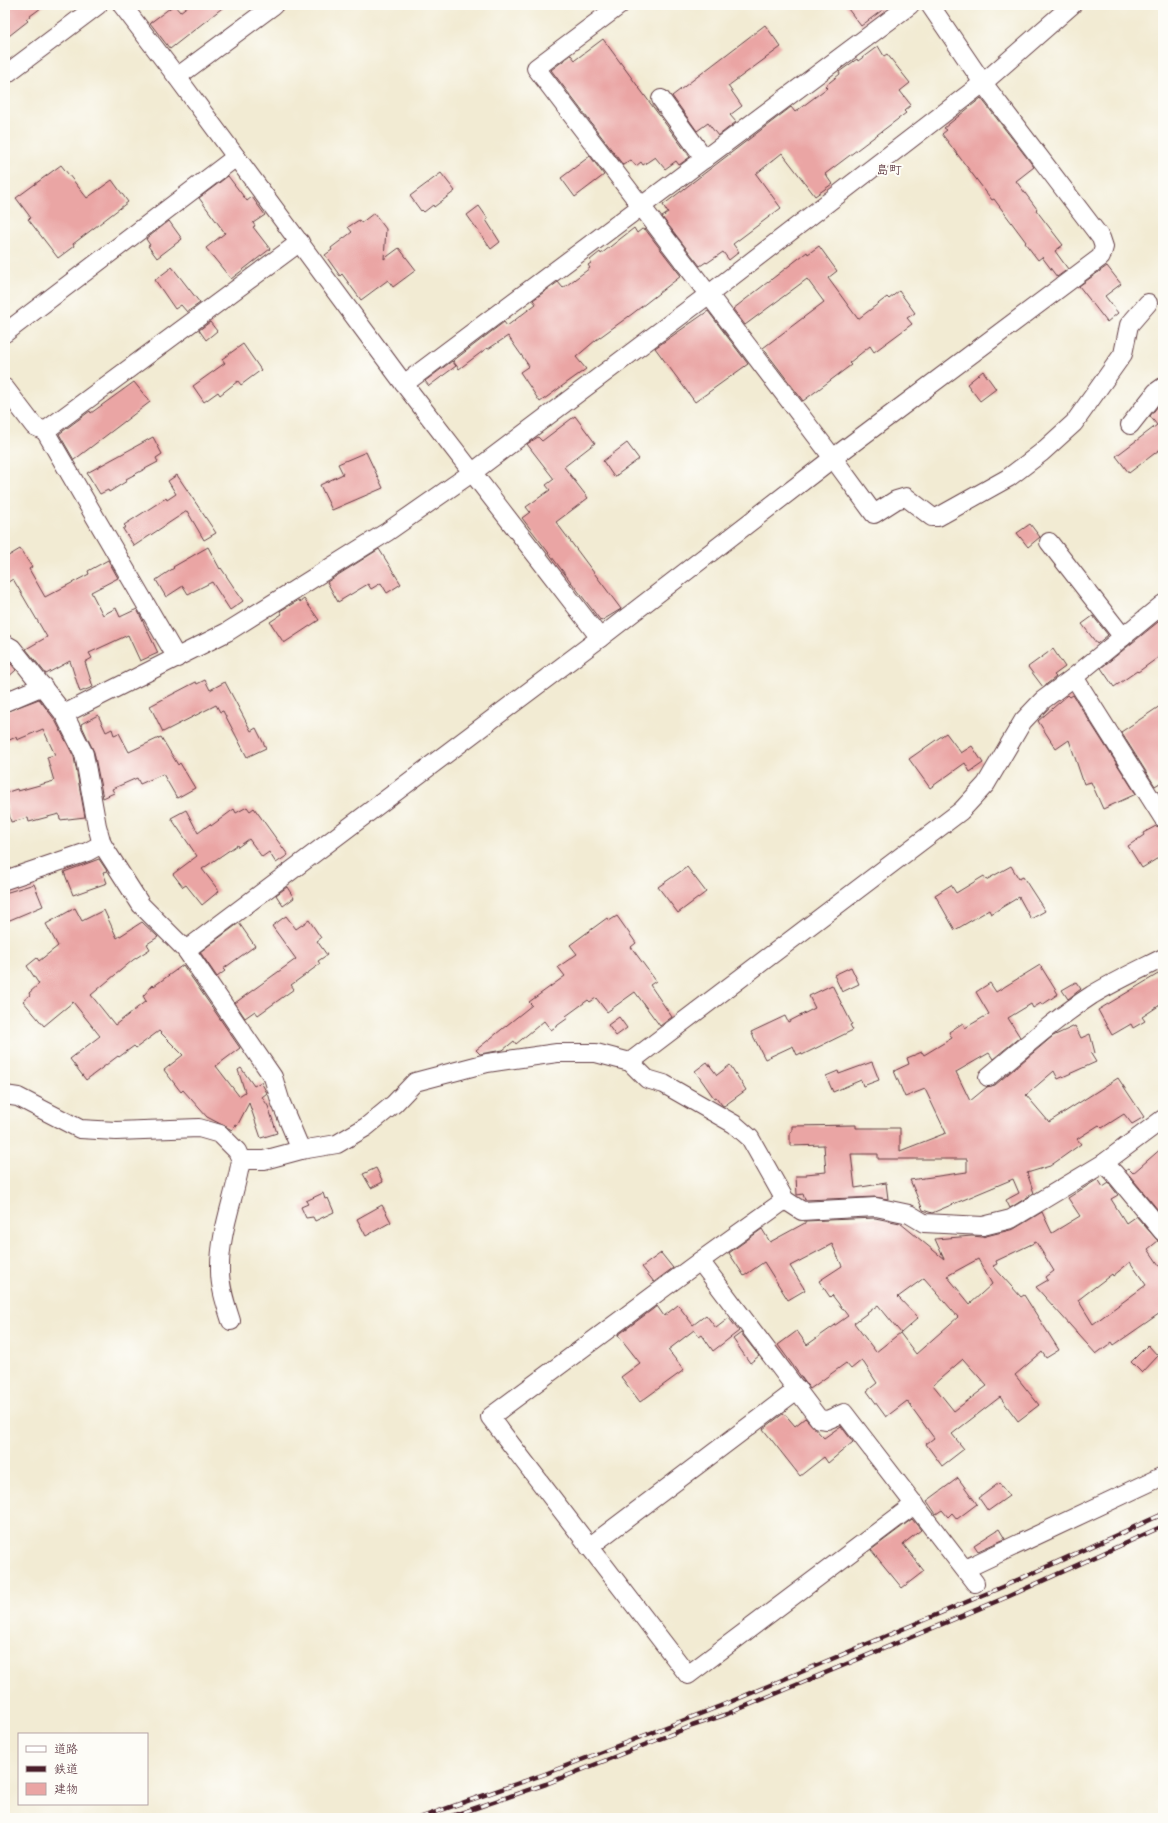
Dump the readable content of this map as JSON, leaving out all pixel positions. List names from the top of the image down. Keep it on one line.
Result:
{"districts":["島町"],"legend":["道路","鉄道","建物"]}
